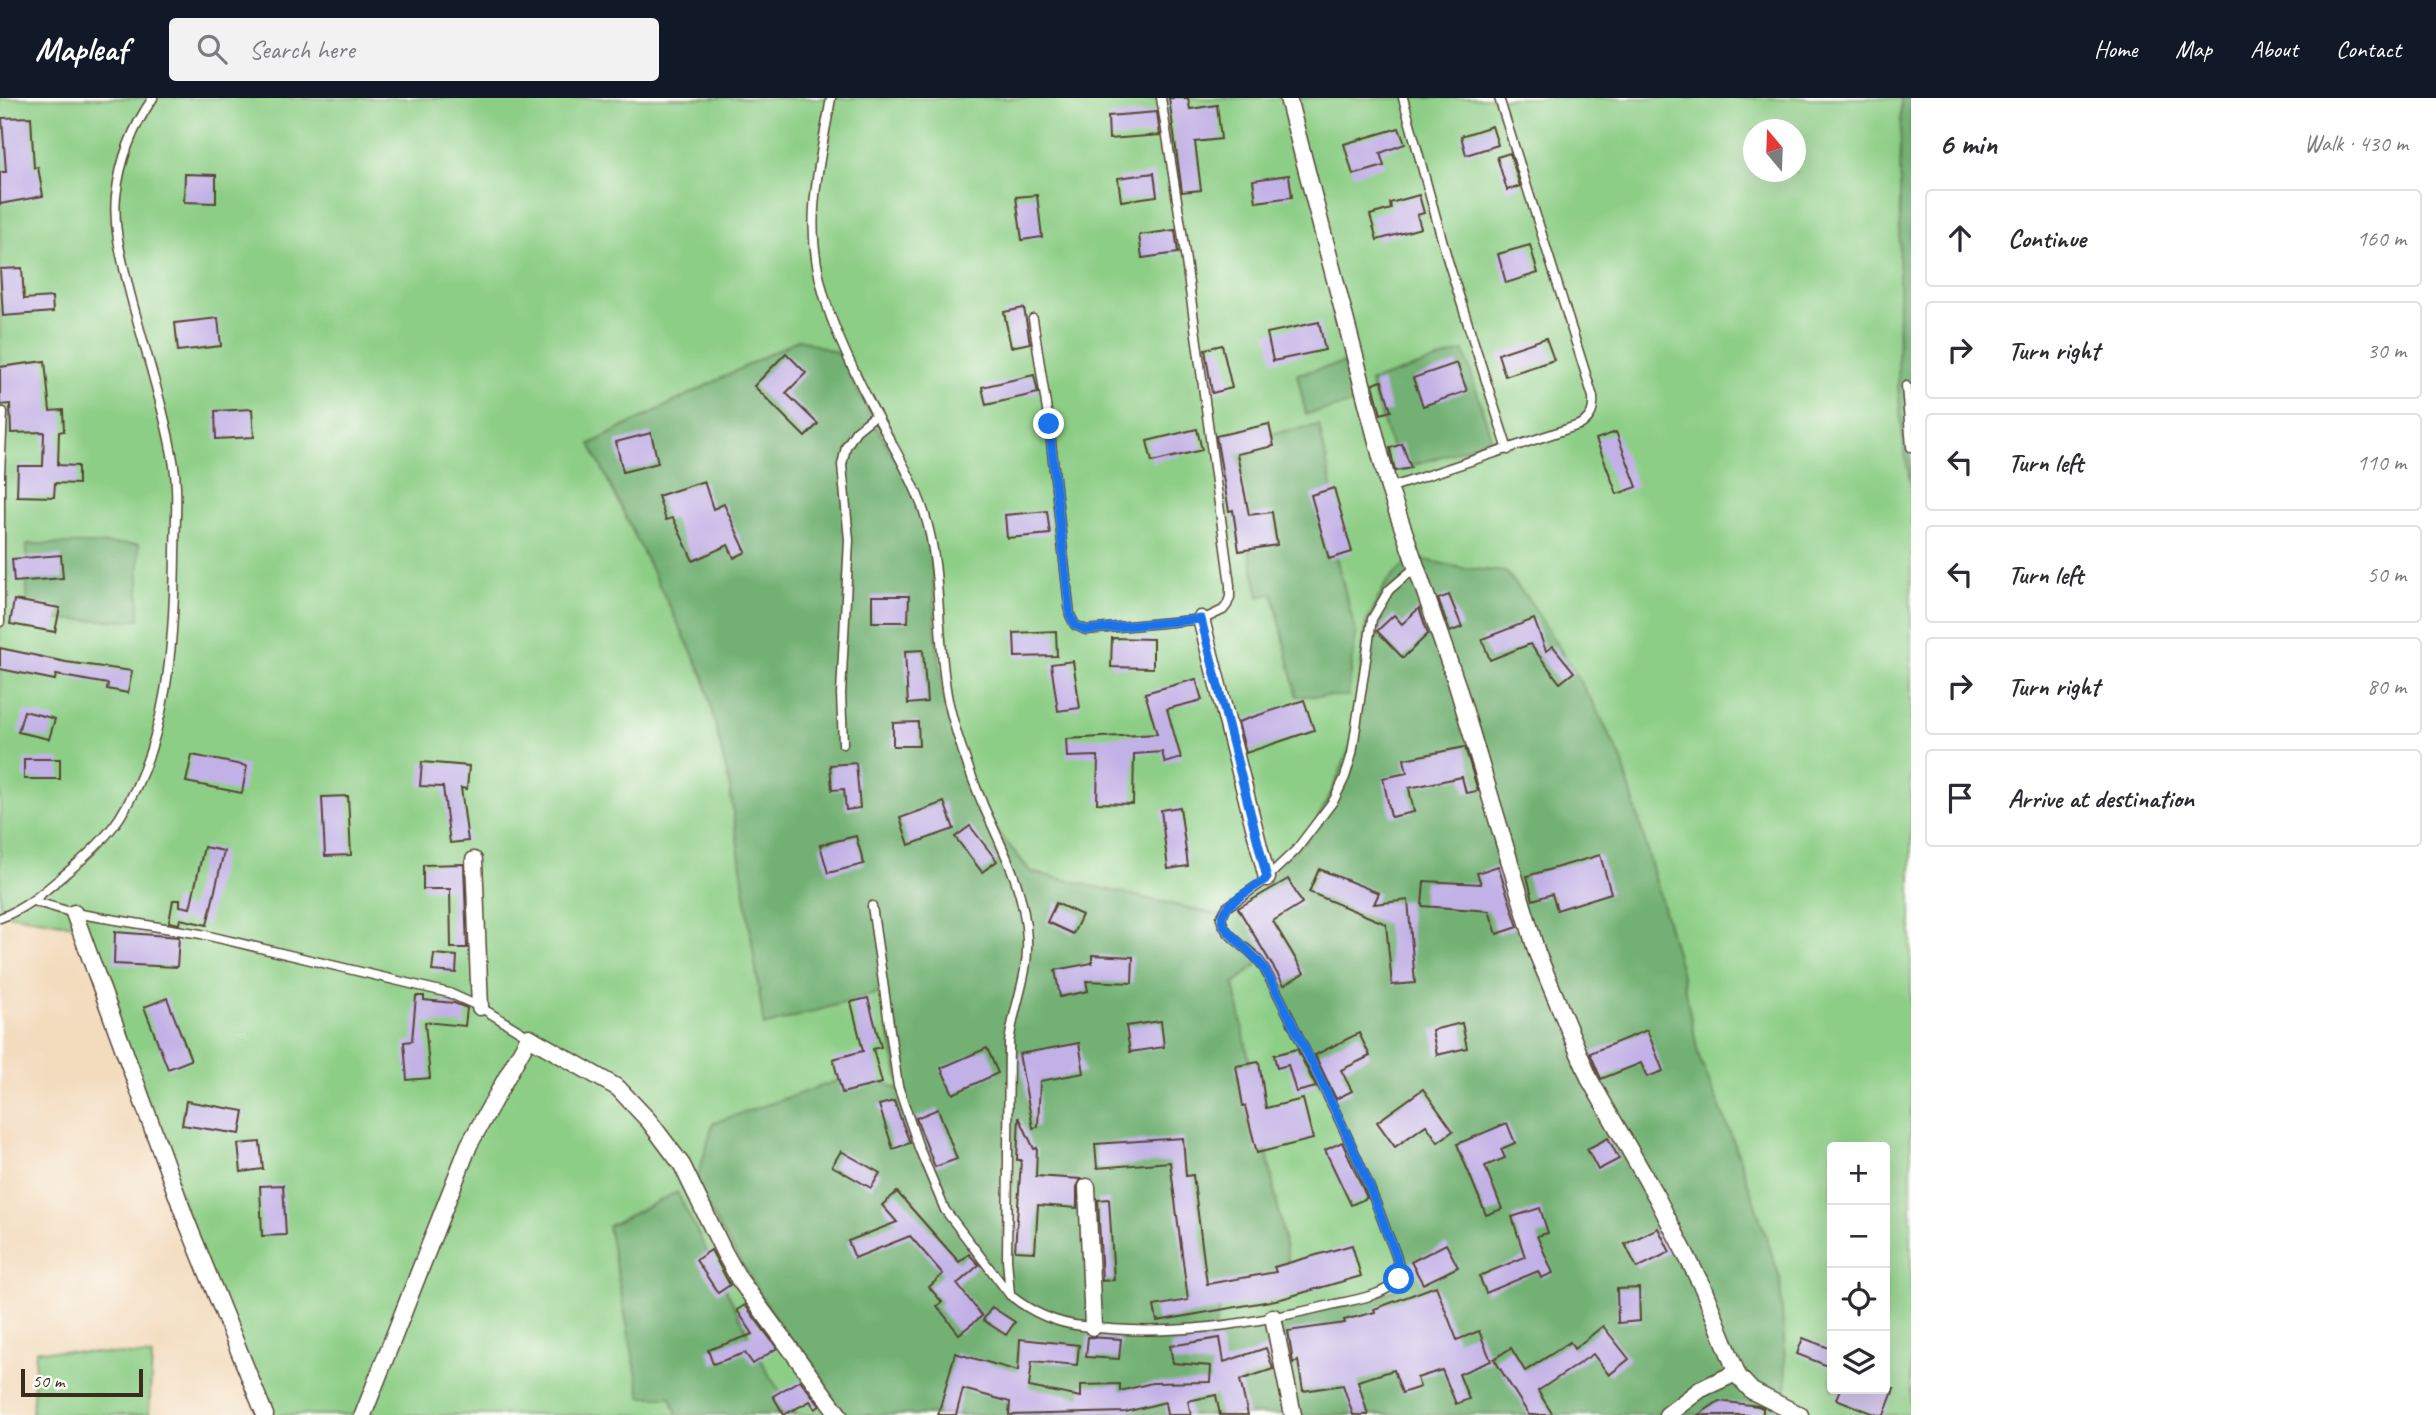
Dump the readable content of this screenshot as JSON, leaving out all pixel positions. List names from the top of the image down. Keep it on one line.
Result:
{"scale_bar":"50 m","north":"top","page":{"header":"Mapleaf","search":"Search here","nav":["Home","Map","About","Contact"],"heading":["6 min","Walk · 430 m"],"list":[["Continue","160 m"],["Turn right","30 m"],["Turn left","110 m"],["Turn left","50 m"],["Turn right","80 m"],"Arrive at destination"],"map_buttons":["+","−"],"scale":"50 m"}}
